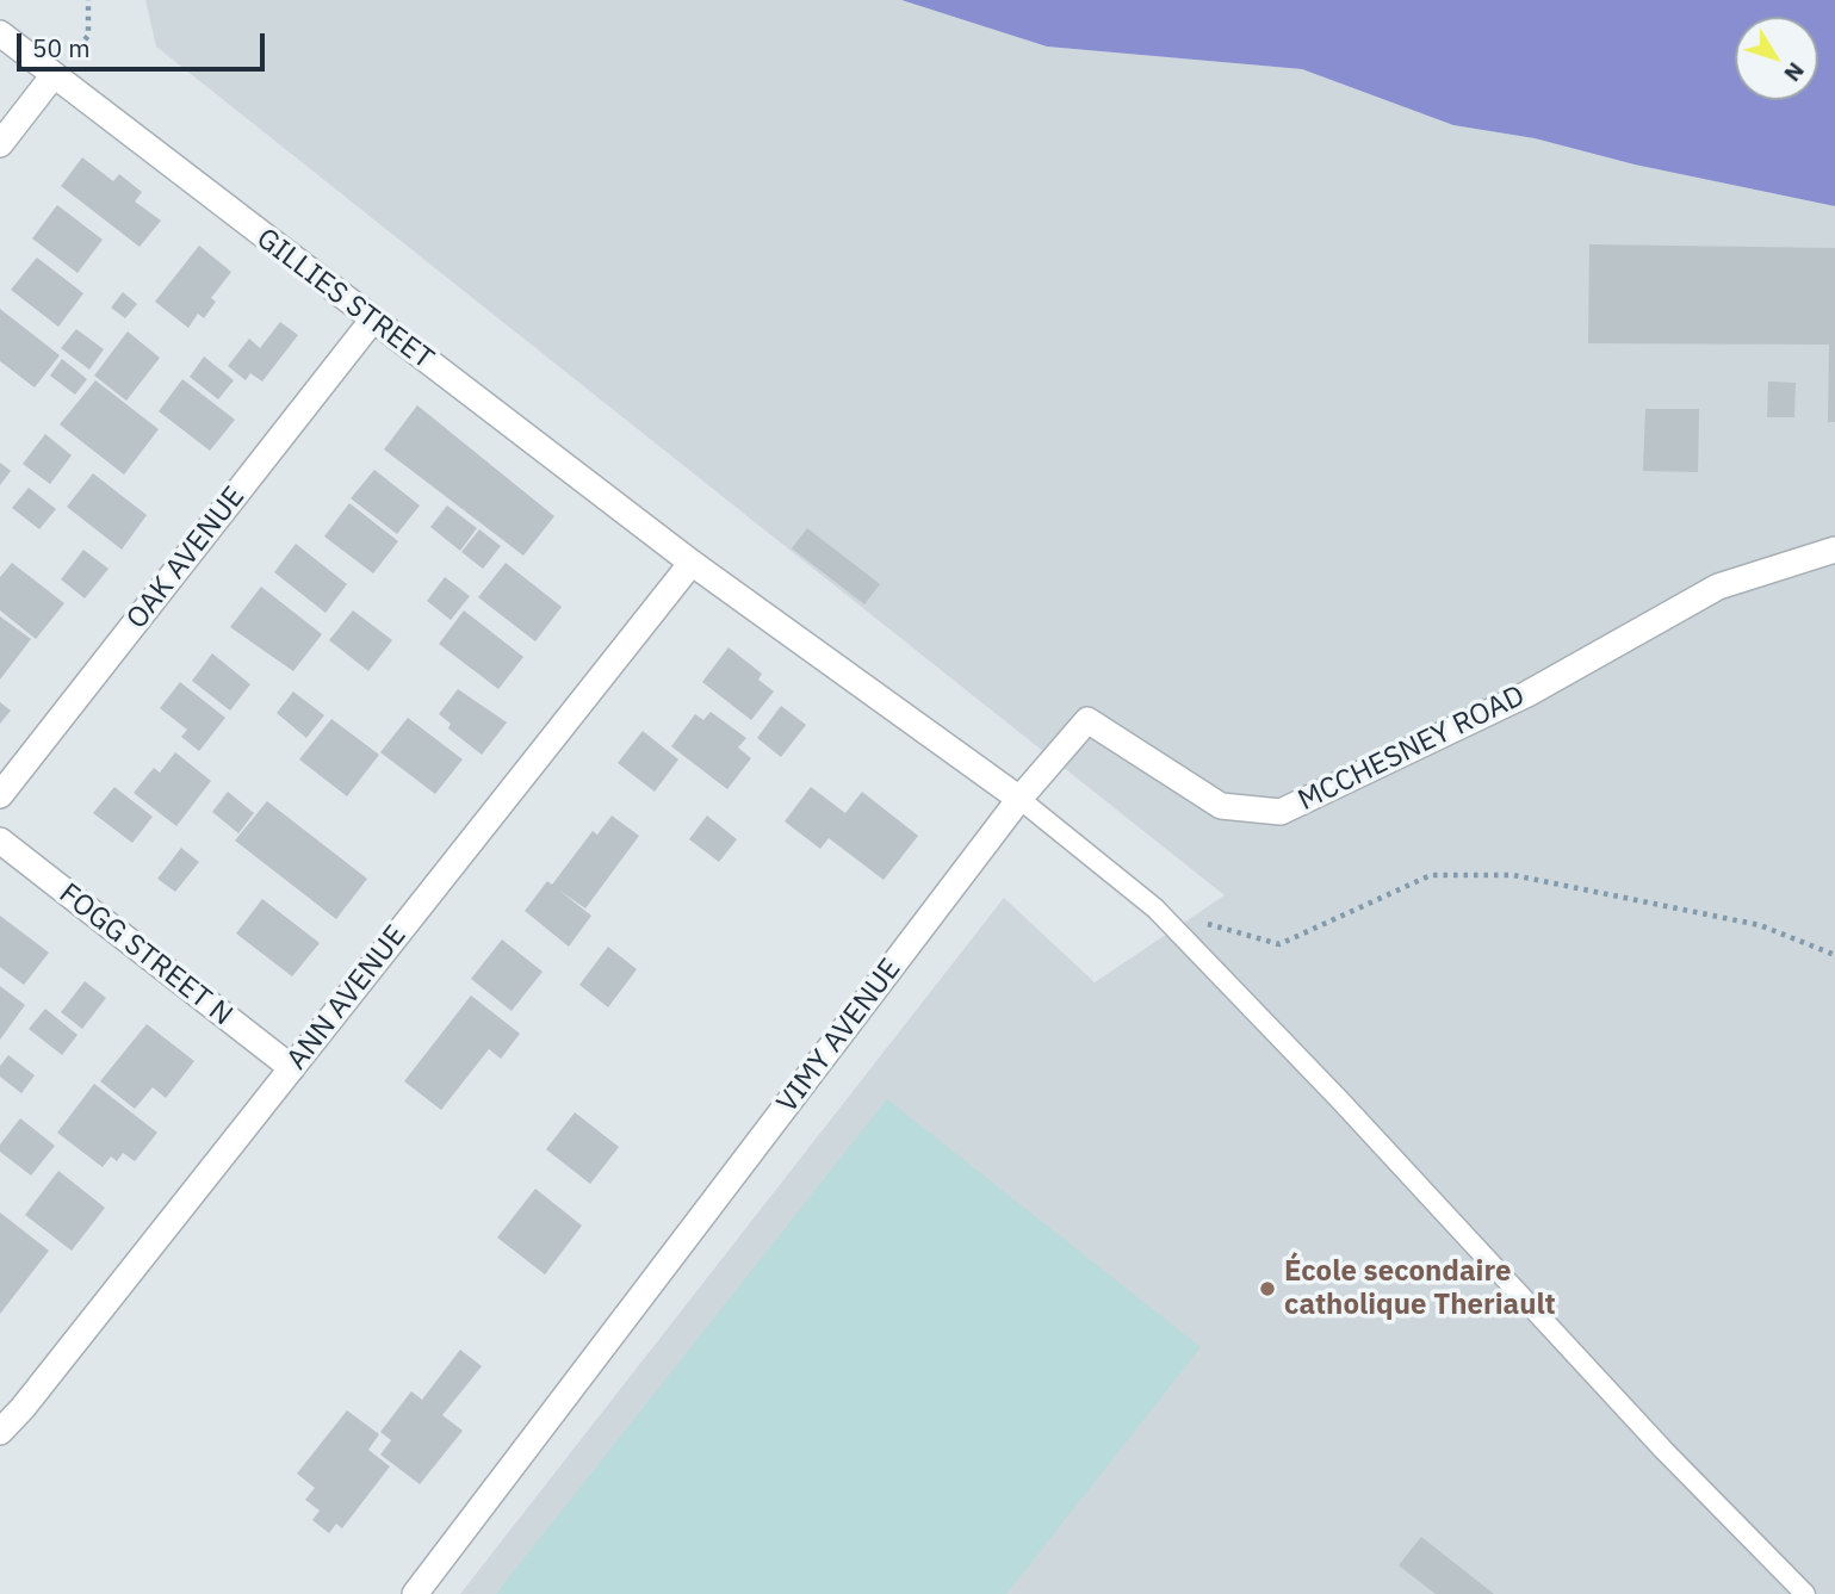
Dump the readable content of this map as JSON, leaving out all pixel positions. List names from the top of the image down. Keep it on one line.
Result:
{"streets":{"street":["GILLIES STREET","OAK AVENUE","MCCHESNEY ROAD","FOGG STREET N","ANN AVENUE","VIMY AVENUE"]},"crossings":[["GILLIES STREET","OAK AVENUE"],["GILLIES STREET","ANN AVENUE"],["MCCHESNEY ROAD","VIMY AVENUE"],["FOGG STREET N","ANN AVENUE"]],"places":["École secondaire catholique Theriault"],"scale_bar":"50 m","north":"bottom right"}
